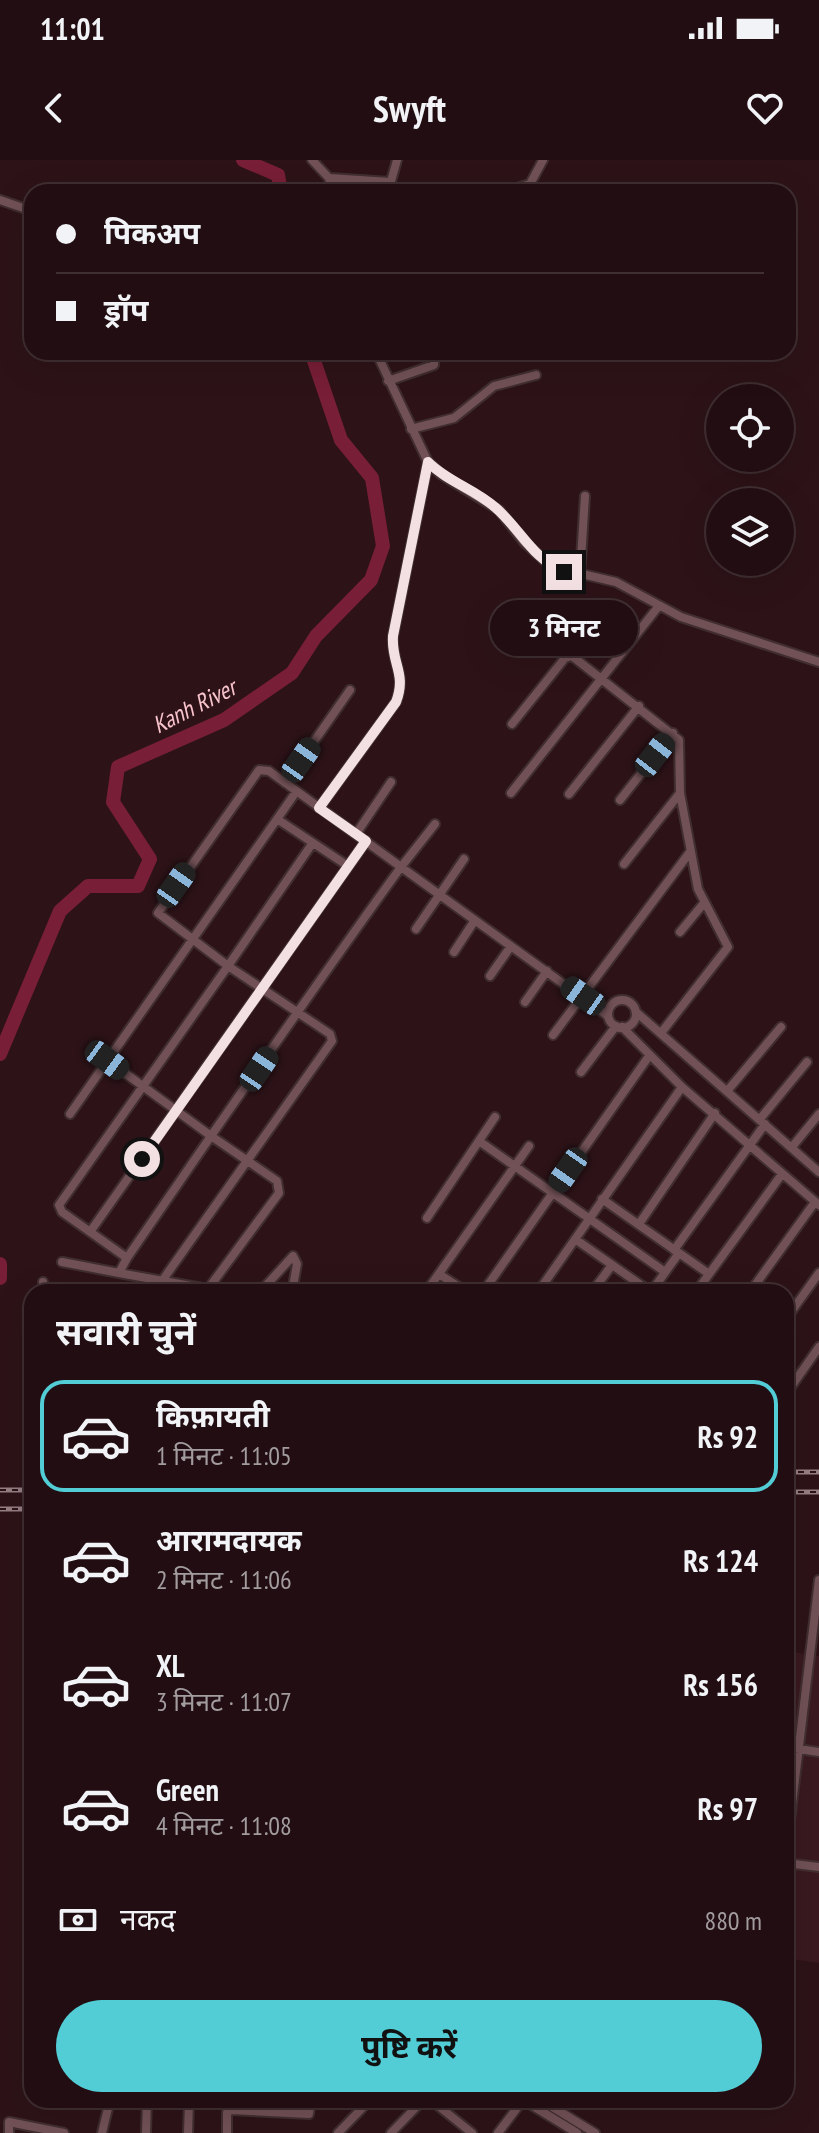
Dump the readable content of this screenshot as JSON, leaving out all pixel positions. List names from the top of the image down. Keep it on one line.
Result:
{"water":["Kanh River"],"page":{"status":"11:01","header":"Swyft","banner":["पिकअप","ड्रॉप"],"bubble":"3 मिनट","heading":"सवारी चुनें","list":[{"name":"किफ़ायती","note":"1 मिनट · 11:05","value":"Rs 92"},{"name":"आरामदायक","note":"2 मिनट · 11:06","value":"Rs 124"},{"name":"XL","note":"3 मिनट · 11:07","value":"Rs 156"},{"name":"Green","note":"4 मिनट · 11:08","value":"Rs 97"}],"pay":["नकद","880 m"],"buttons":"पुष्टि करें"}}
